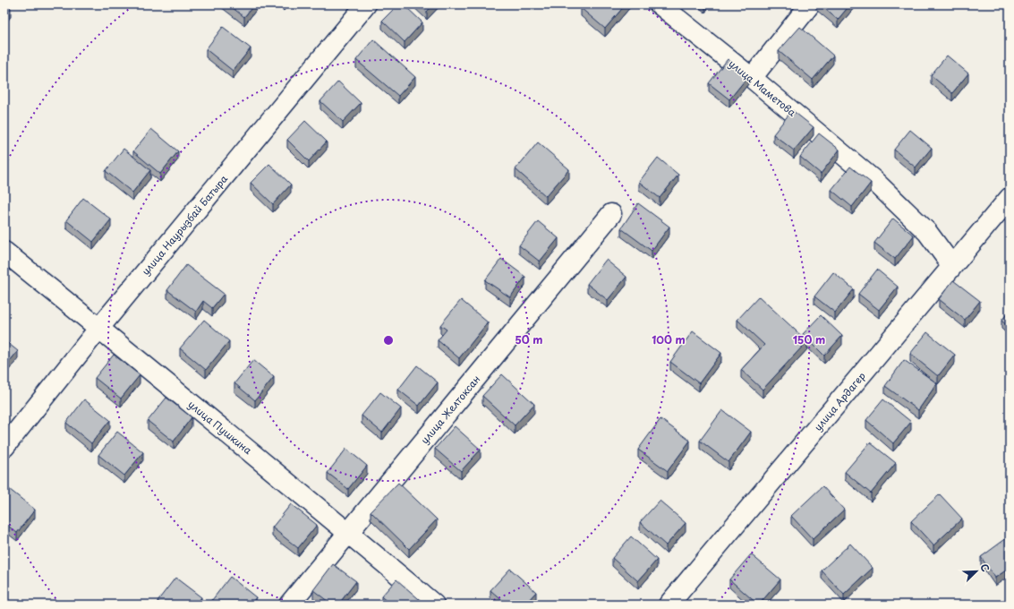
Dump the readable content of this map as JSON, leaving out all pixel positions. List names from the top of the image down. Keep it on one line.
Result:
{"streets":{"street":["улица Маметова","улица Наурызбай Батыра","улица Ардагер","улица Желтоксан","улица Пушкина"]},"crossings":[["улица Маметова","улица Ардагер"],["улица Наурызбай Батыра","улица Пушкина"],["улица Желтоксан","улица Пушкина"]],"north":"top right","rings":["50 m","100 m","150 m"]}
